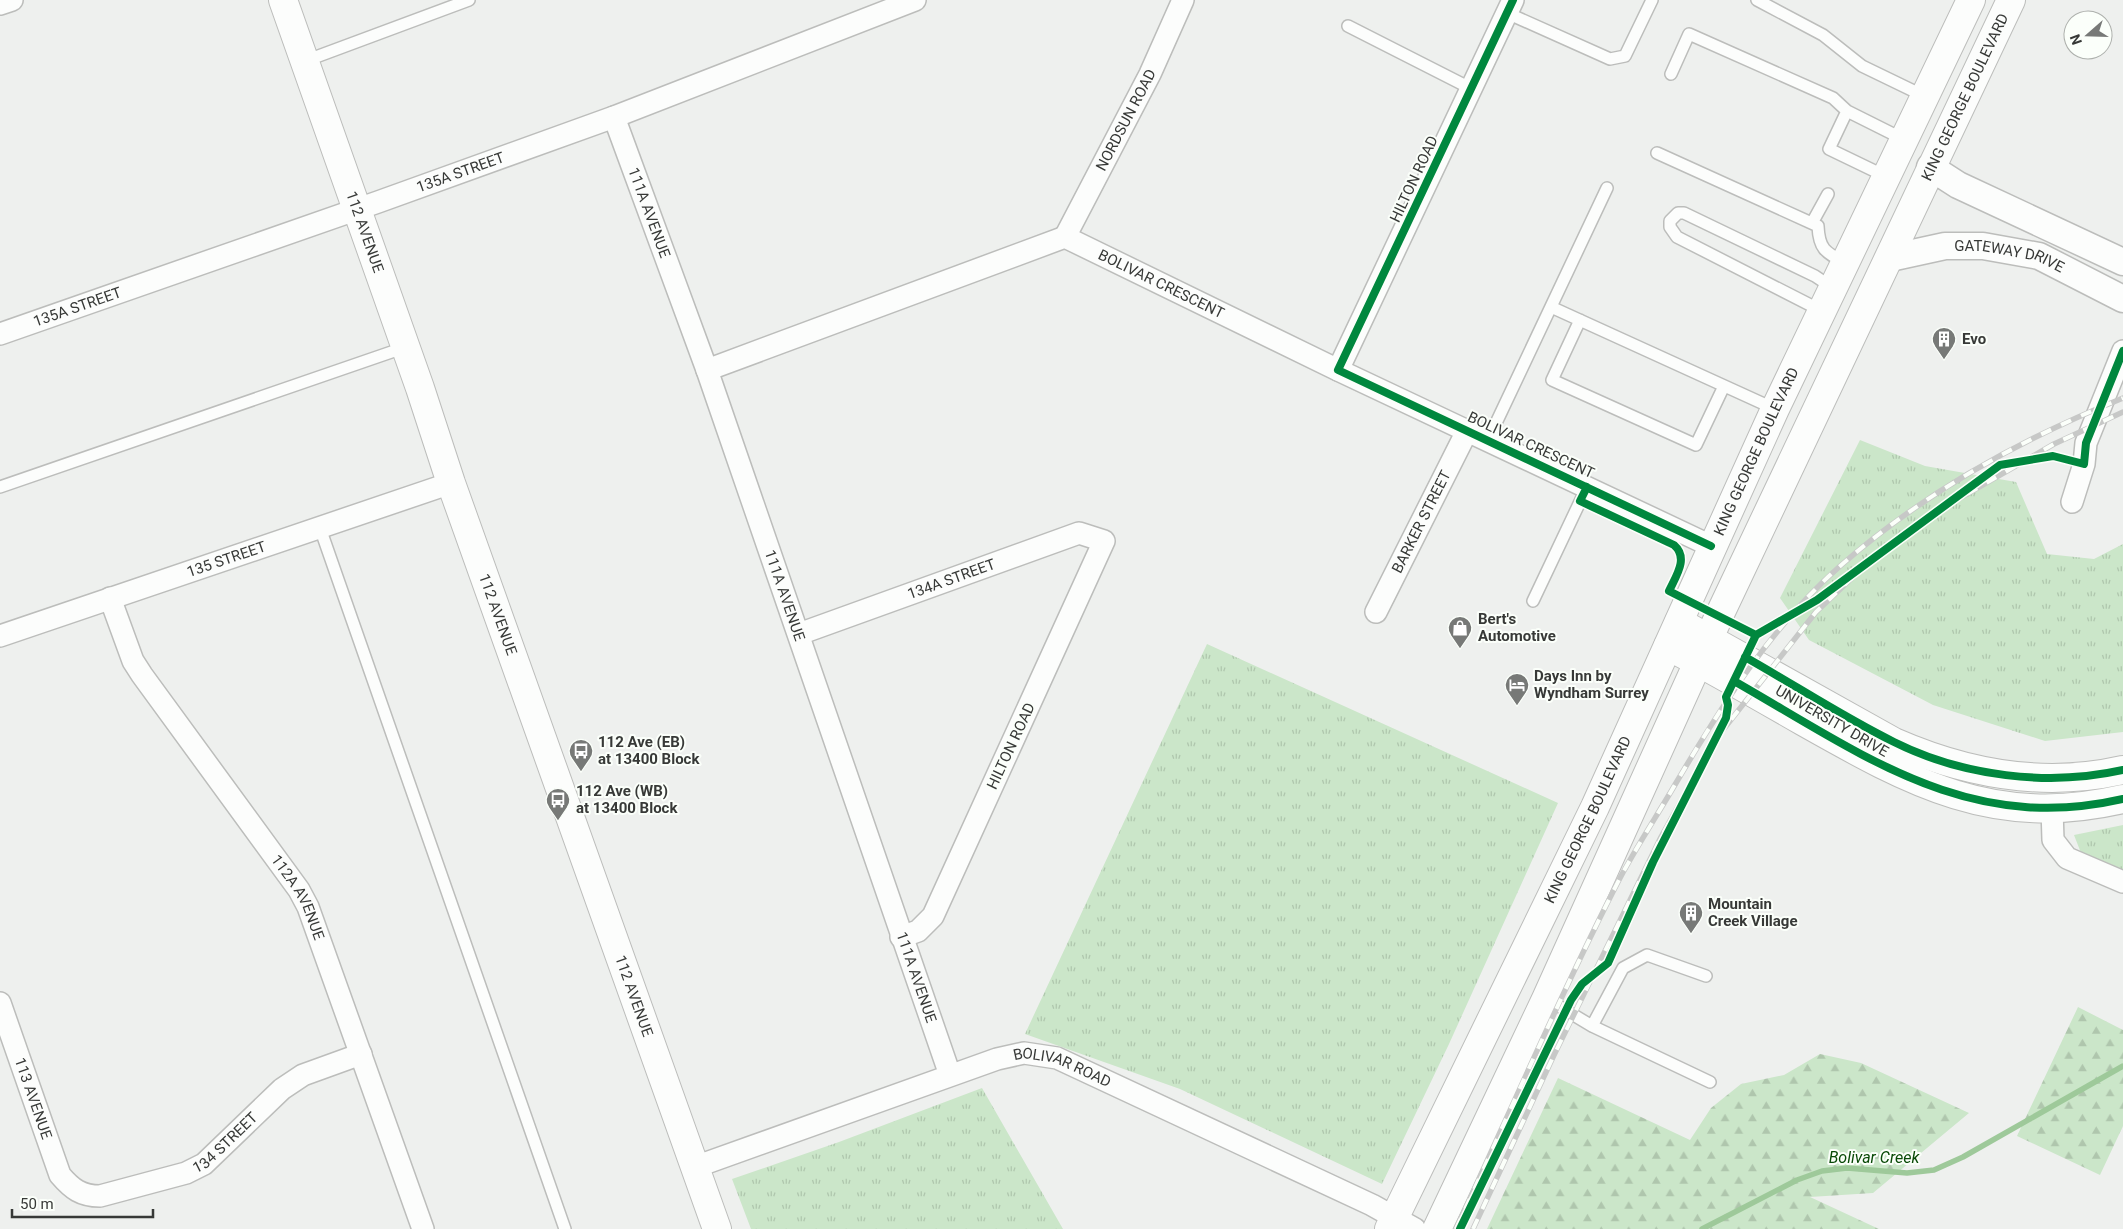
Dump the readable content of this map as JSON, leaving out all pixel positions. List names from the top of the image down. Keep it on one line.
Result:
{"streets":{"main road":["KING GEORGE BOULEVARD","112 AVENUE","UNIVERSITY DRIVE"],"street":["NORDSUN ROAD","135A STREET","HILTON ROAD","111A AVENUE","GATEWAY DRIVE","BOLIVAR CRESCENT","BARKER STREET","135 STREET","134A STREET","112A AVENUE","BOLIVAR ROAD","113 AVENUE","134 STREET"]},"crossings":[["KING GEORGE BOULEVARD","GATEWAY DRIVE"],["KING GEORGE BOULEVARD","BOLIVAR CRESCENT"],["KING GEORGE BOULEVARD","UNIVERSITY DRIVE"],["KING GEORGE BOULEVARD","BOLIVAR ROAD"],["NORDSUN ROAD","BOLIVAR CRESCENT"],["135A STREET","111A AVENUE"],["135A STREET","112 AVENUE"],["HILTON ROAD","111A AVENUE"],["HILTON ROAD","BOLIVAR CRESCENT"],["HILTON ROAD","134A STREET"],["111A AVENUE","134A STREET"],["111A AVENUE","BOLIVAR ROAD"],["112 AVENUE","135 STREET"],["112 AVENUE","BOLIVAR ROAD"],["BOLIVAR CRESCENT","BARKER STREET"],["135 STREET","112A AVENUE"],["112A AVENUE","134 STREET"],["113 AVENUE","134 STREET"]],"water":["Bolivar Creek"],"places":{"building":["Evo","Mountain Creek Village"],"shop":["Bert's Automotive"],"hotel":["Days Inn by Wyndham Surrey"],"bus stop":["112 Ave (EB) at 13400 Block","112 Ave (WB) at 13400 Block"]},"scale_bar":"50 m","north":"left"}
